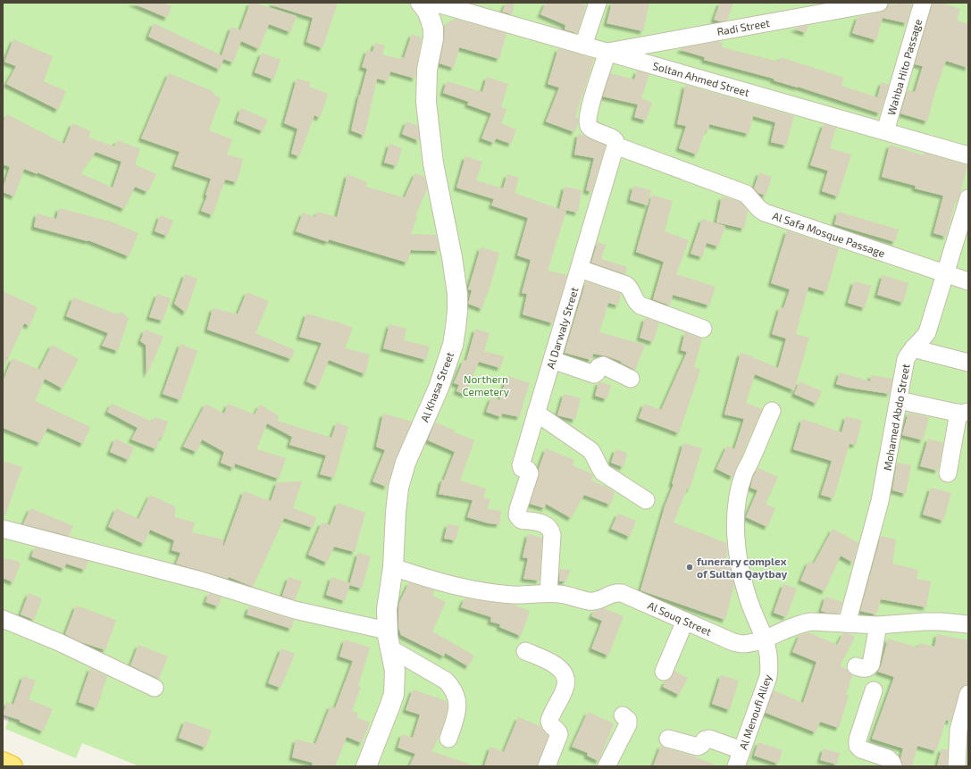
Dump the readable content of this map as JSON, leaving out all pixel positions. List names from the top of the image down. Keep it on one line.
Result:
{"streets":{"street":["Radi Street","Wahba Hito Passage","Soltan Ahmed Street","Al Safa Mosque Passage","Al Darwaly Street","Al Khasa Street","Mohamed Abdo Street","Al Souq Street","Al Menoufi Alley"]},"crossings":[["Radi Street","Soltan Ahmed Street"],["Wahba Hito Passage","Soltan Ahmed Street"],["Al Safa Mosque Passage","Al Darwaly Street"],["Al Safa Mosque Passage","Mohamed Abdo Street"],["Al Darwaly Street","Al Souq Street"],["Al Khasa Street","Al Souq Street"],["Mohamed Abdo Street","Al Souq Street"],["Al Souq Street","Al Menoufi Alley"]],"parks":["Northern Cemetery"],"places":["funerary complex of Sultan Qaytbay"]}
